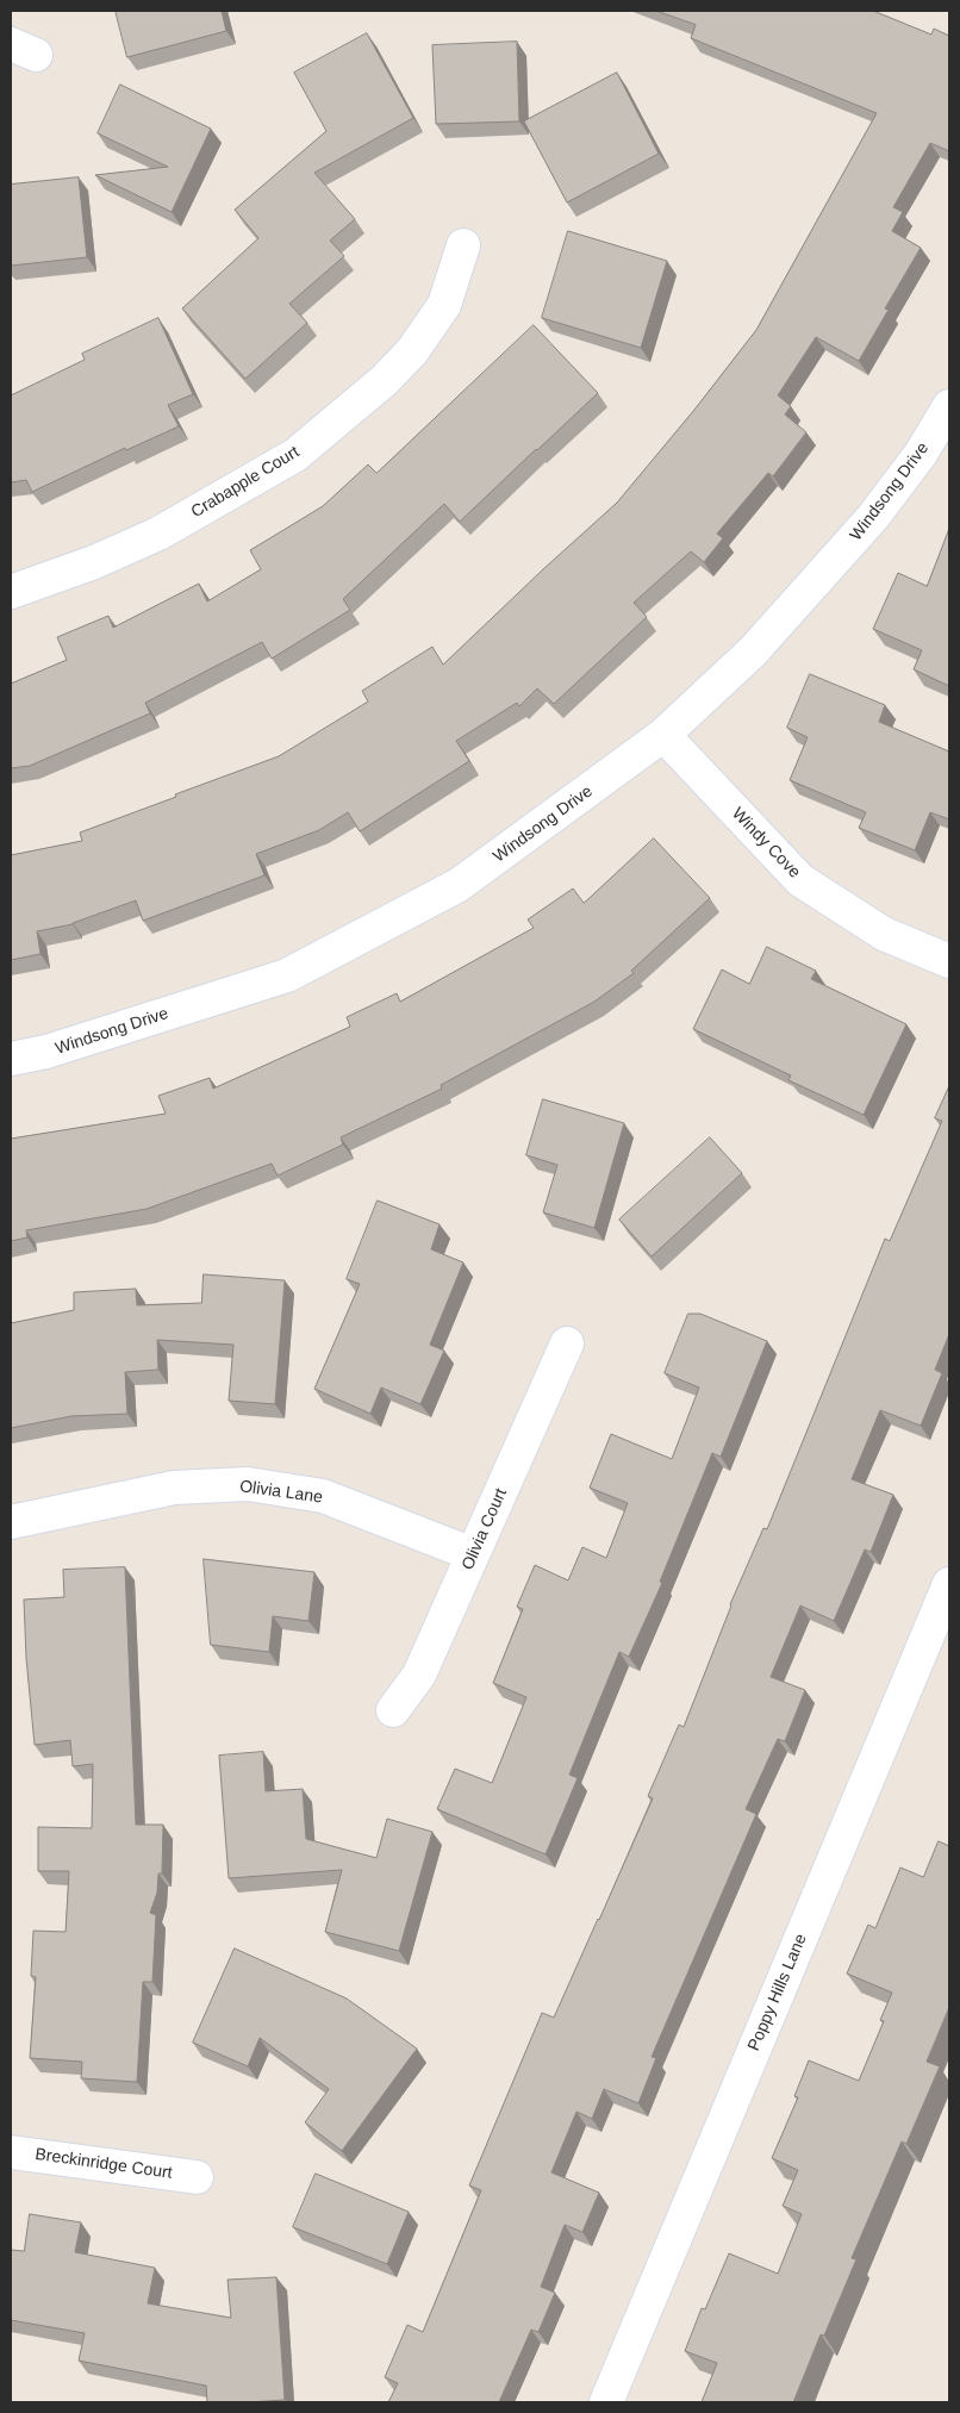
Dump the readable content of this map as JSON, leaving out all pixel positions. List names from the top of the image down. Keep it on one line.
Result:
{"streets":{"street":["Crabapple Court","Windsong Drive","Windy Cove","Olivia Lane","Olivia Court","Poppy Hills Lane","Breckinridge Court"]},"crossings":[["Windsong Drive","Windy Cove"],["Olivia Lane","Olivia Court"]]}
